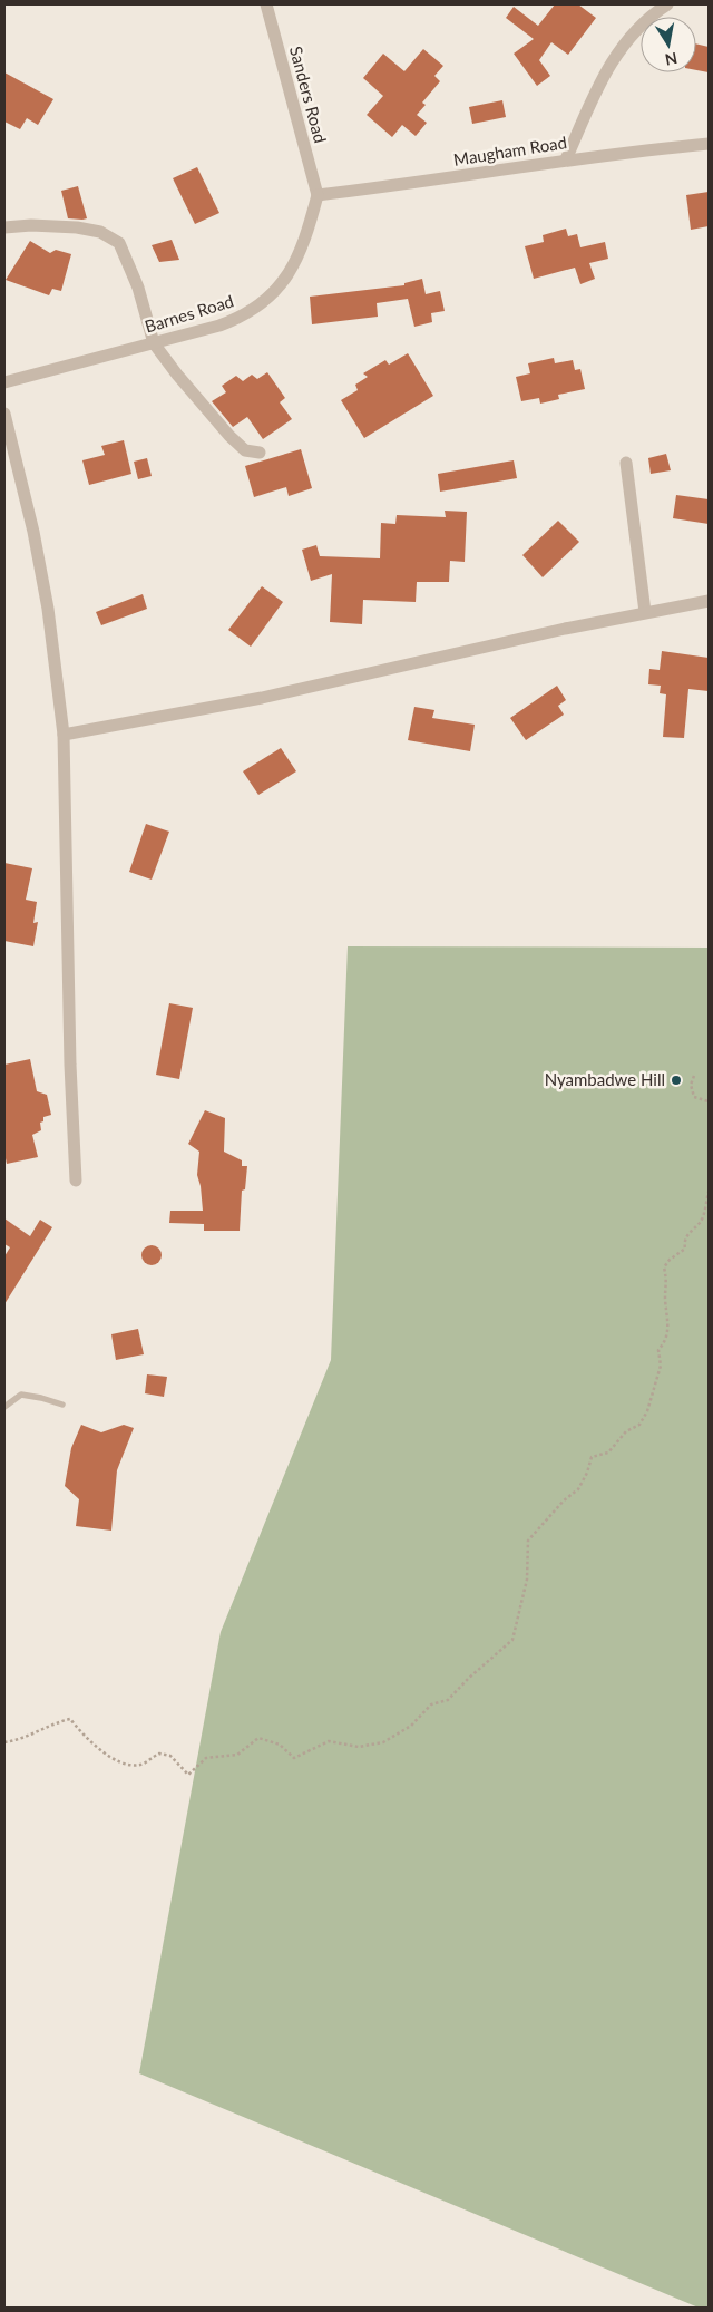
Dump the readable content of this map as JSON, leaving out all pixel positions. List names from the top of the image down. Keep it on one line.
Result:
{"streets":{"street":["Sanders Road","Maugham Road","Barnes Road"]},"crossings":[["Sanders Road","Maugham Road"],["Sanders Road","Barnes Road"],["Maugham Road","Barnes Road"]],"places":["Nyambadwe Hill"],"north":"bottom"}
